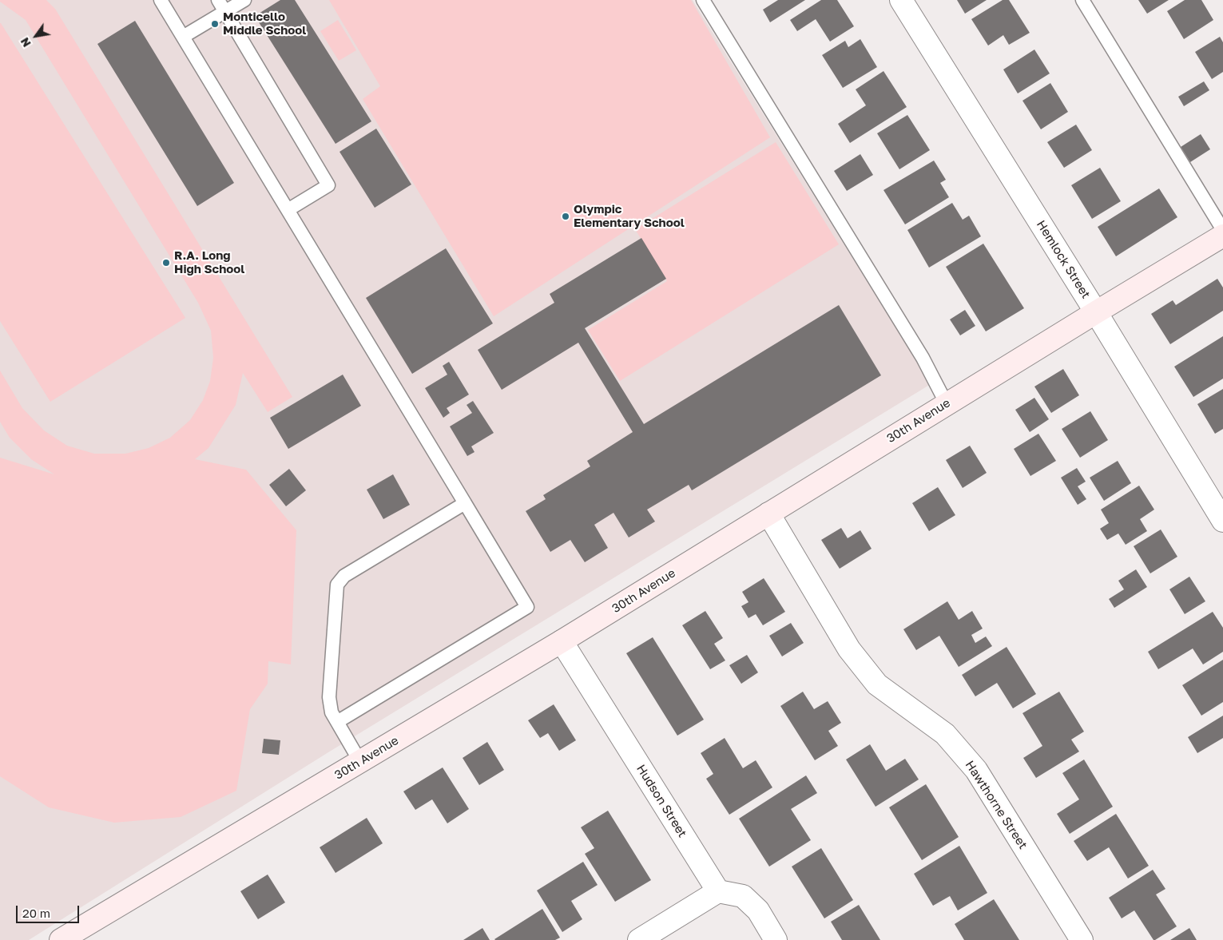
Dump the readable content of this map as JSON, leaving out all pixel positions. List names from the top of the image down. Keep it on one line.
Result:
{"streets":{"street":["Hemlock Street","30th Avenue","Hudson Street","Hawthorne Street"]},"crossings":[["Hemlock Street","30th Avenue"],["30th Avenue","Hudson Street"],["30th Avenue","Hawthorne Street"]],"places":["Monticello Middle School","Olympic Elementary School","R.A. Long High School"],"scale_bar":"20 m","north":"bottom left"}
